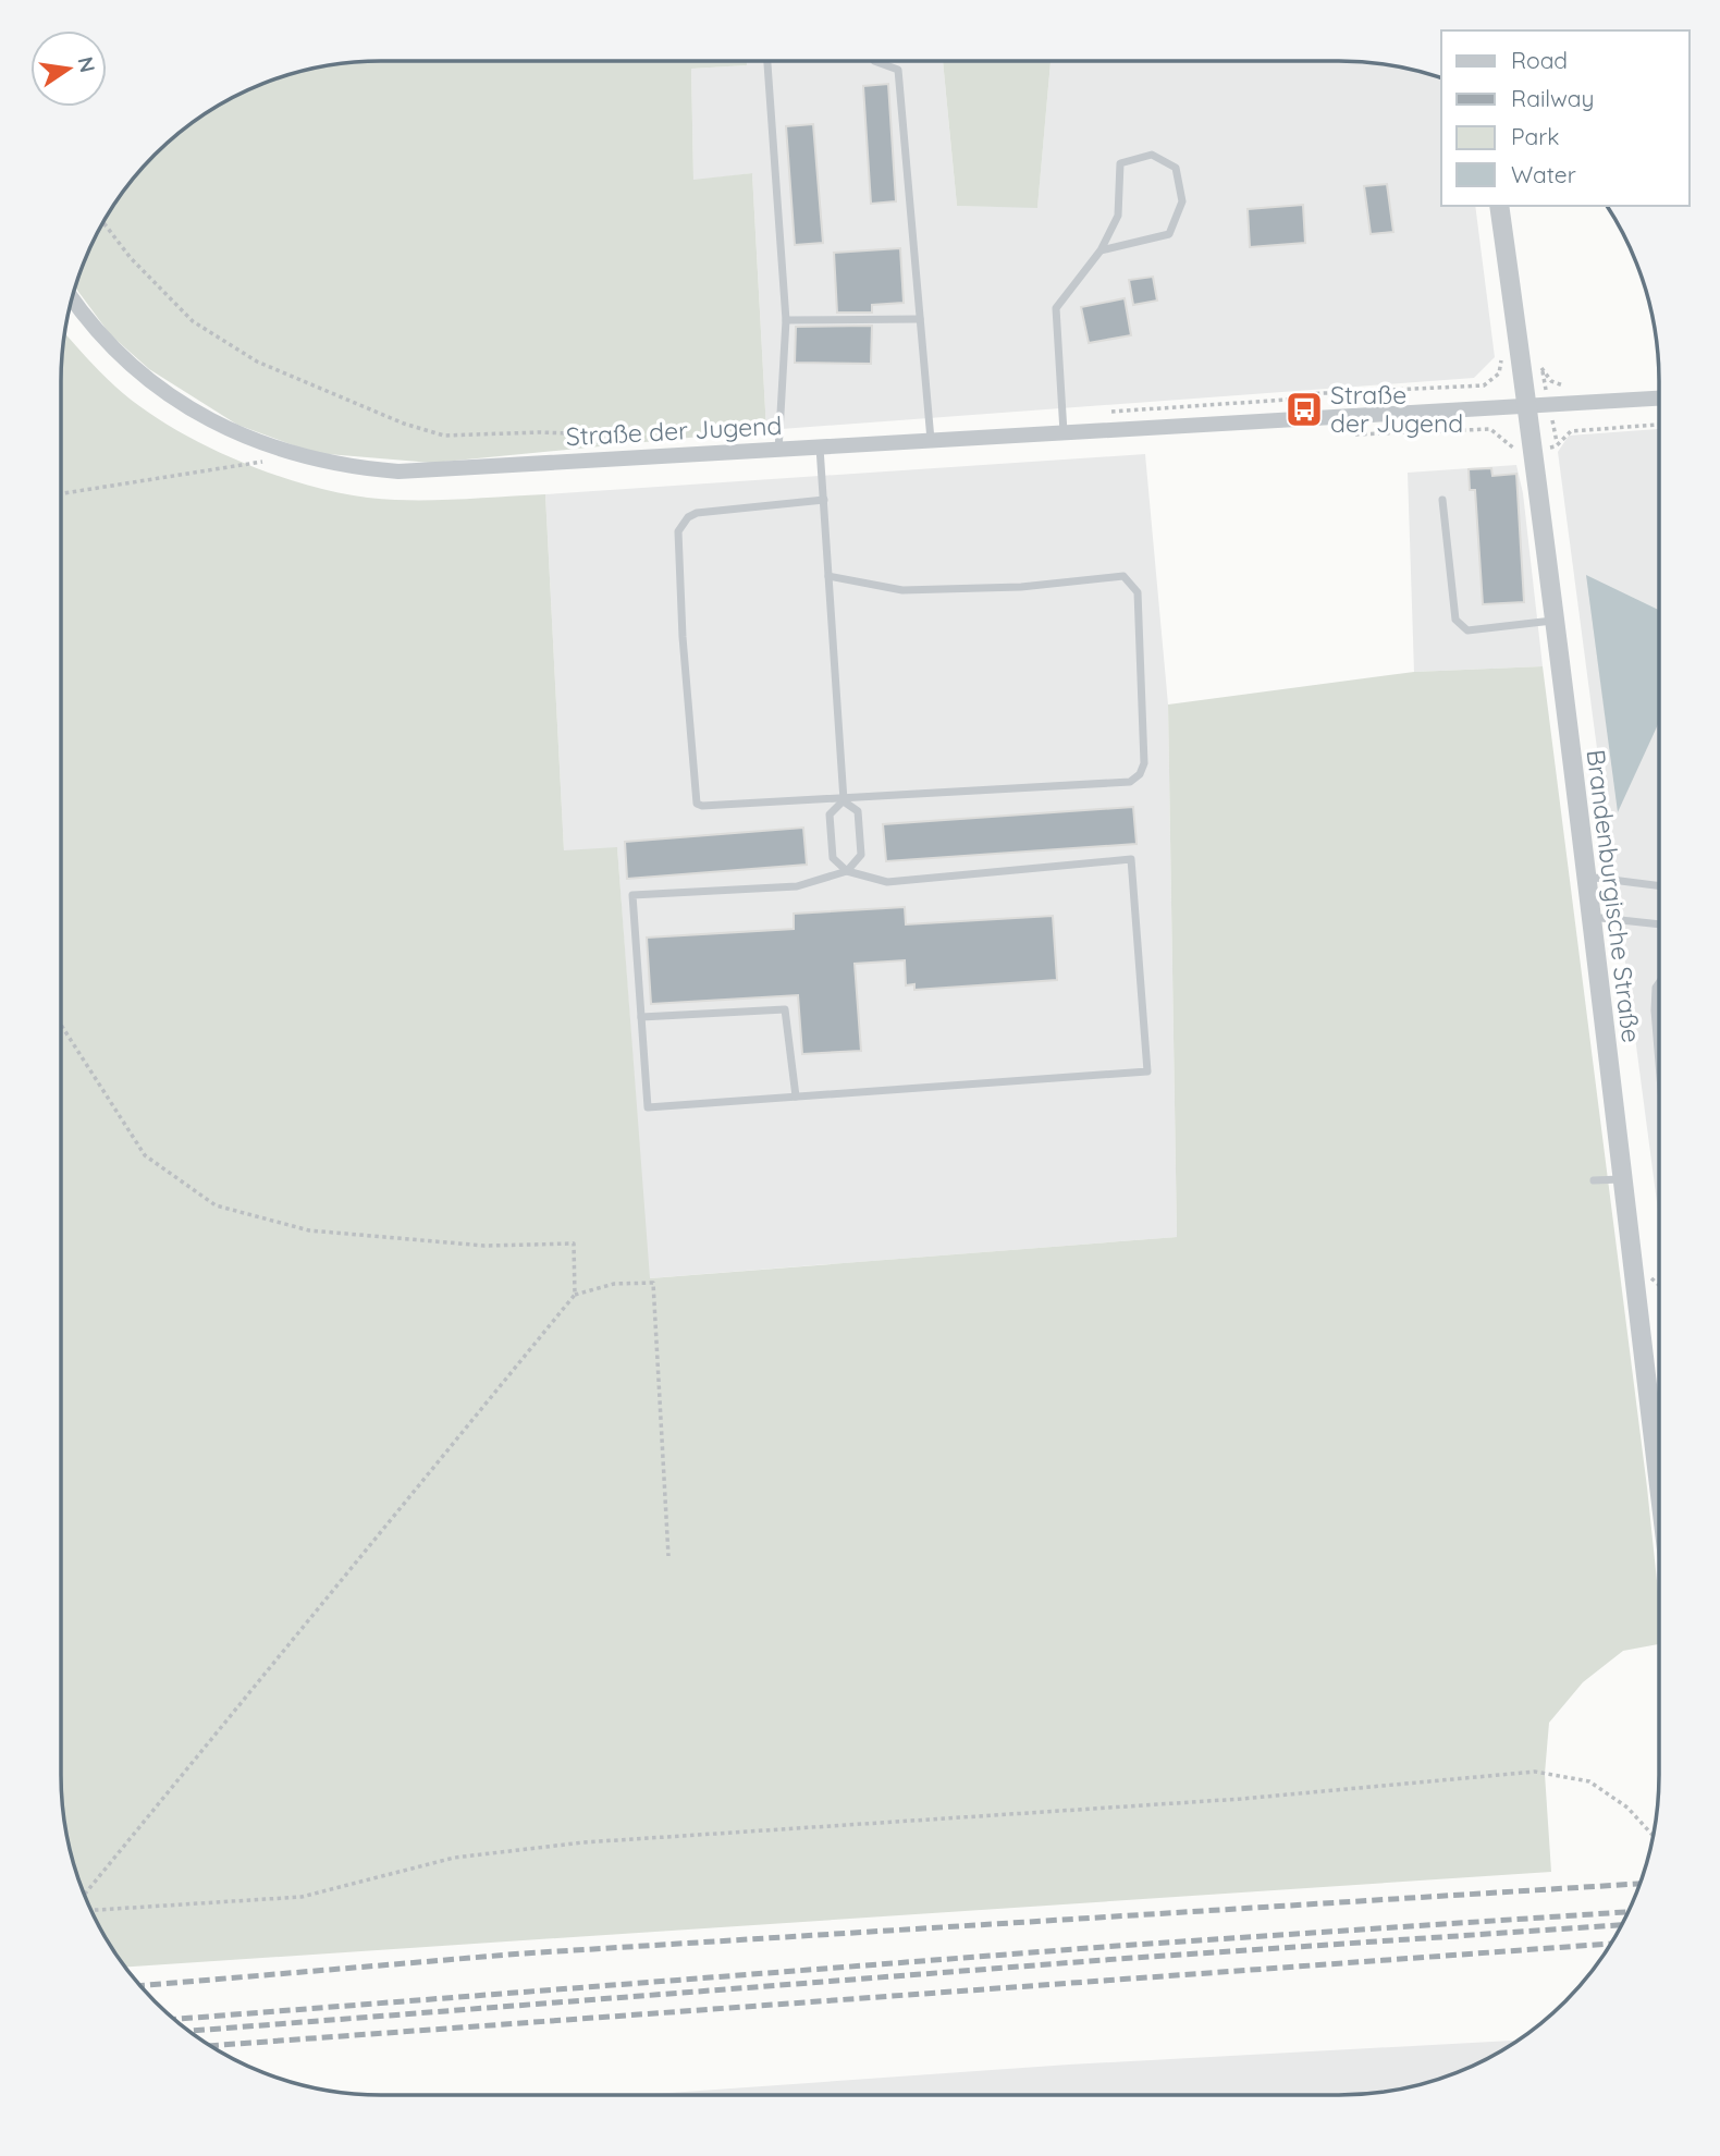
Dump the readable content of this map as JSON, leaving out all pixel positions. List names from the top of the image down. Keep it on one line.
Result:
{"streets":{"street":["Straße der Jugend","Brandenburgische Straße"]},"crossings":[["Straße der Jugend","Brandenburgische Straße"]],"places":{"bus stop":["Straße der Jugend"]},"legend":["Road","Railway","Park","Water"],"north":"right"}
